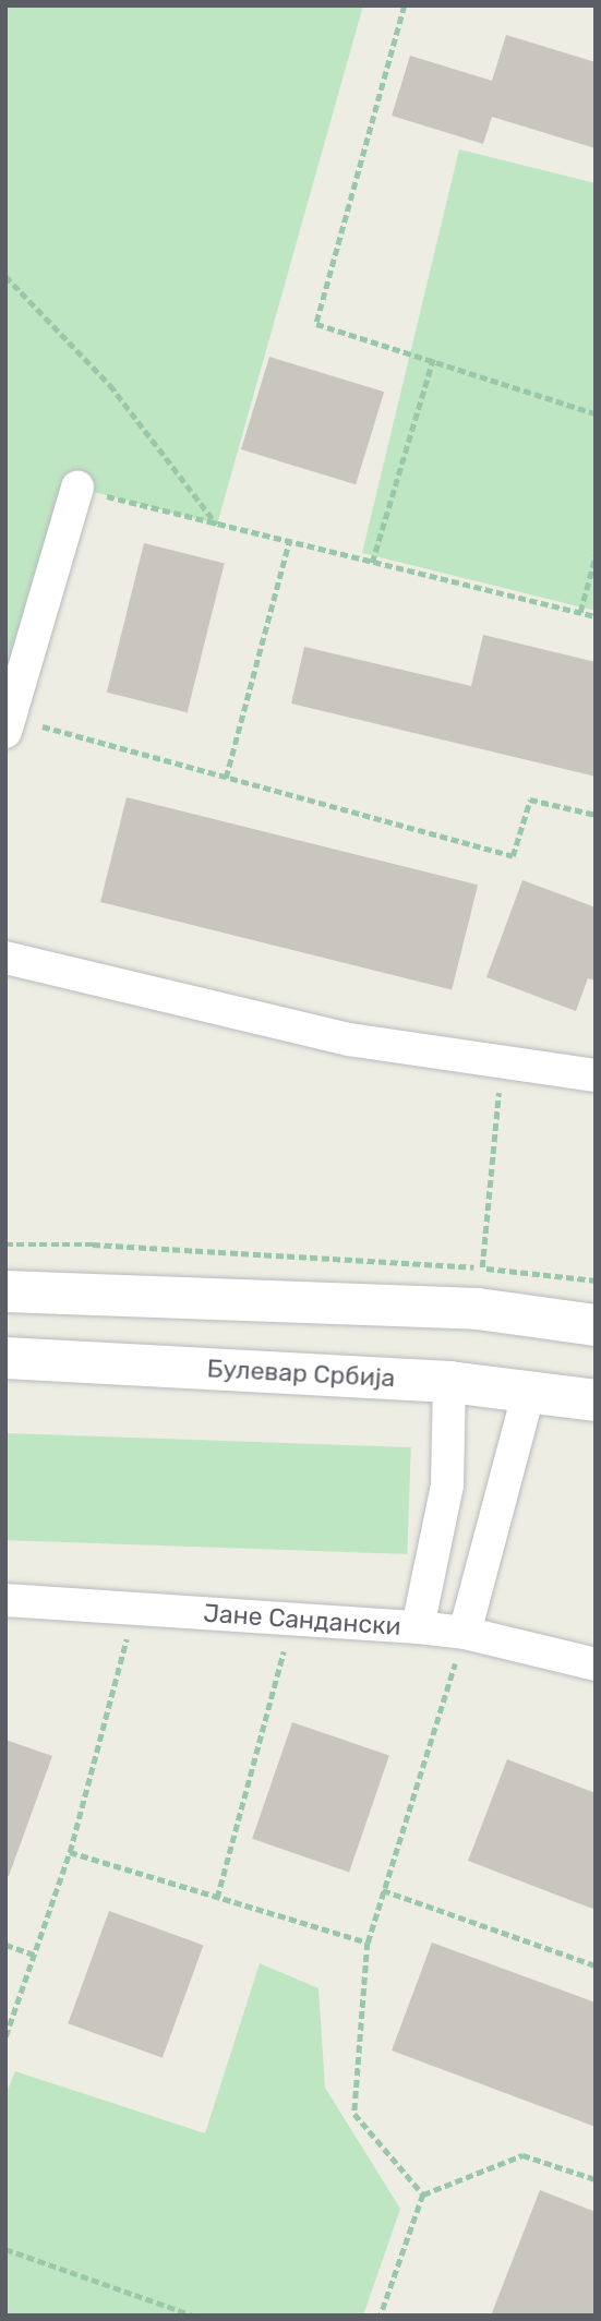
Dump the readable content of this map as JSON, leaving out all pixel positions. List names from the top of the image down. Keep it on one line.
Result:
{"streets":{"street":["Булевар Србија","Јане Сандански"]}}
